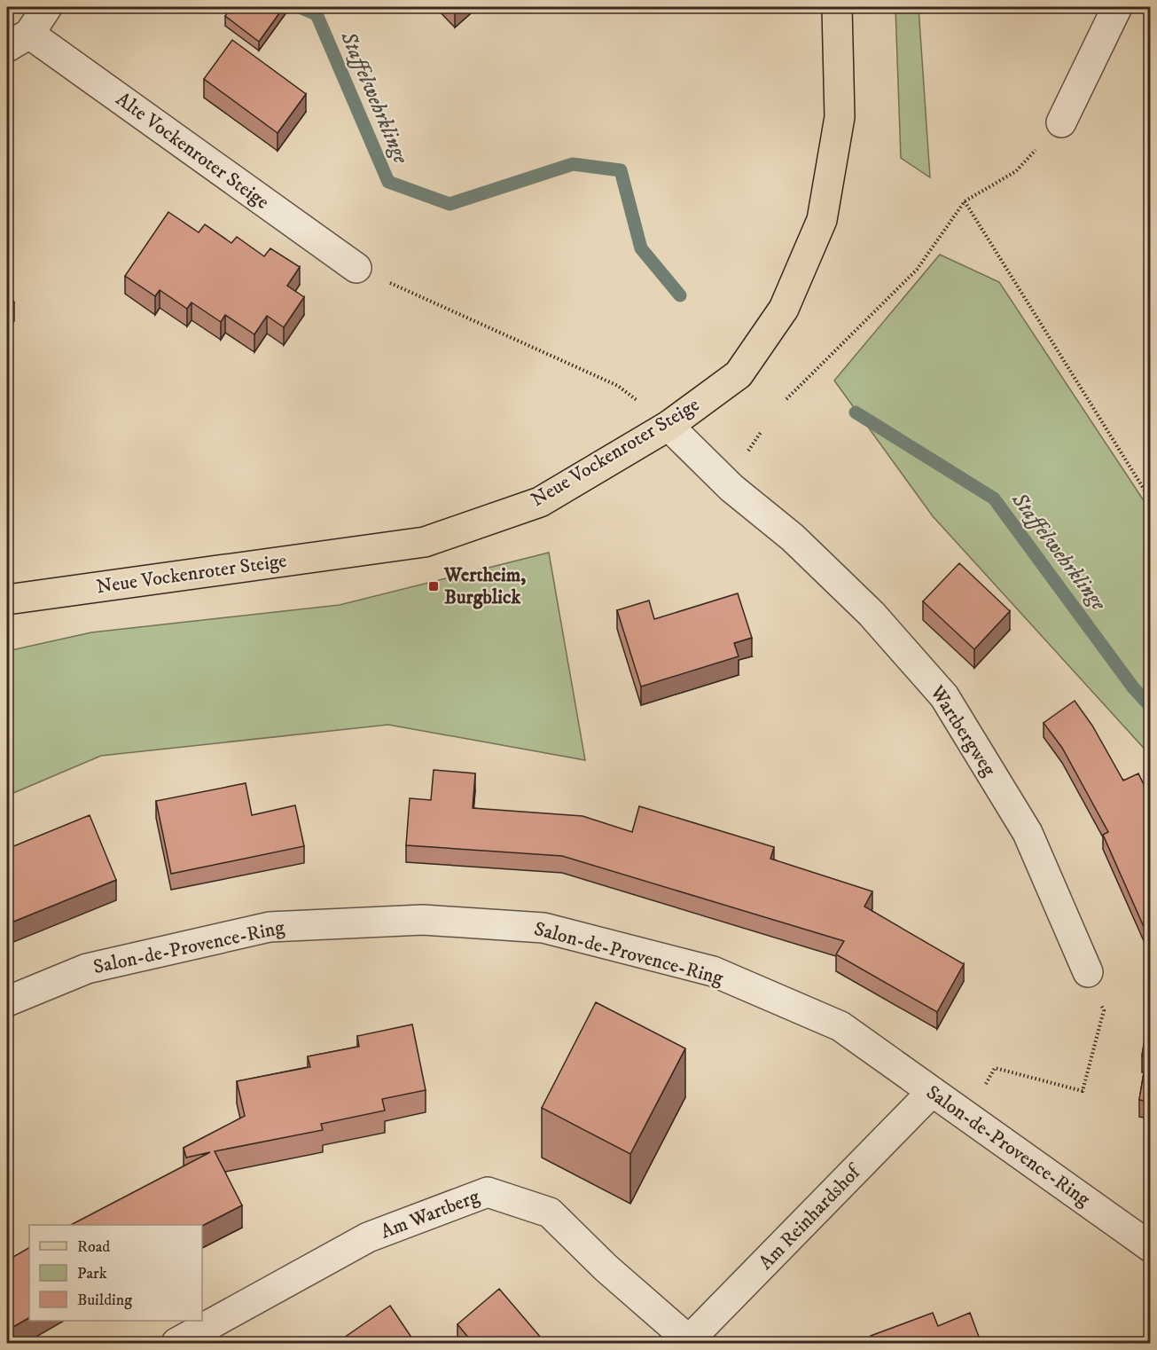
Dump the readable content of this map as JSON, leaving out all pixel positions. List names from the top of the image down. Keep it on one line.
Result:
{"streets":{"main road":["Neue Vockenroter Steige"],"street":["Alte Vockenroter Steige","Wartbergweg","Salon-de-Provence-Ring","Am Wartberg","Am Reinhardshof"]},"crossings":[["Neue Vockenroter Steige","Wartbergweg"],["Salon-de-Provence-Ring","Am Reinhardshof"],["Am Wartberg","Am Reinhardshof"]],"water":["Staffelwehrklinge"],"places":{"transit":["Wertheim, Burgblick"]},"legend":["Road","Park","Building"]}
